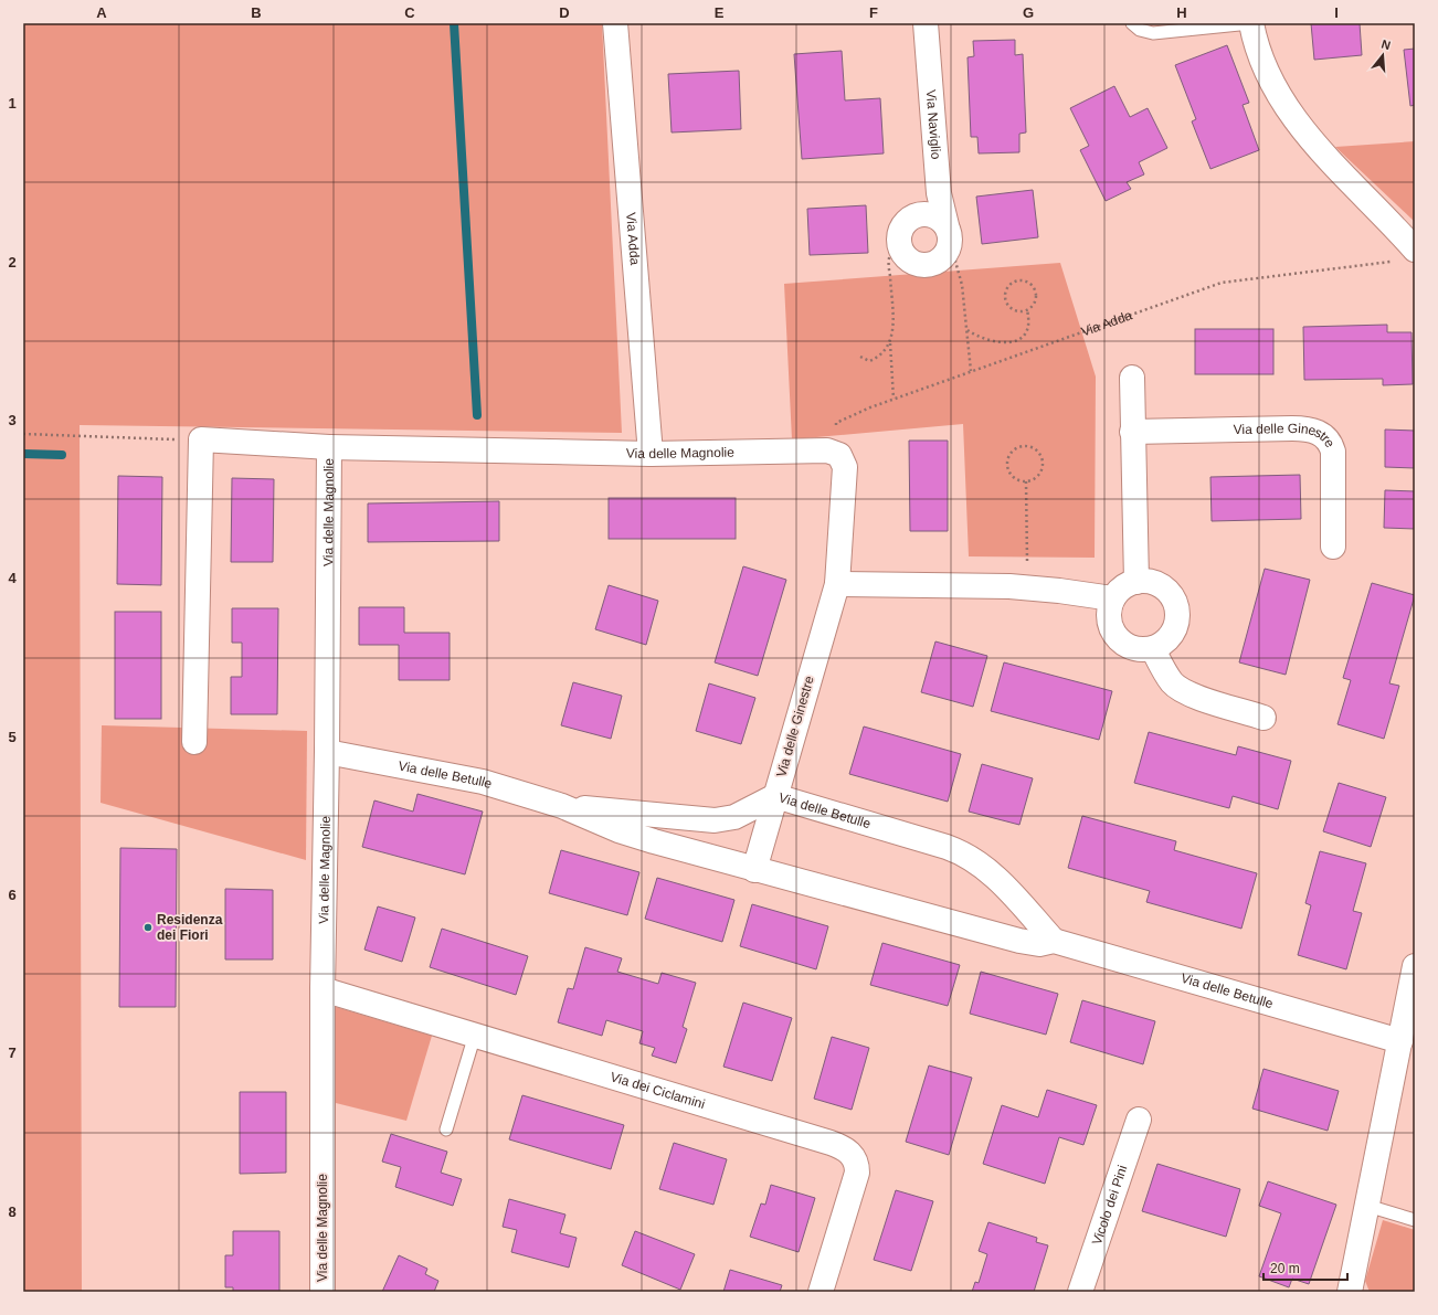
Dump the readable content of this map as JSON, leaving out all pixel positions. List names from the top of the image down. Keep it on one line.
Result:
{"streets":{"street":["Via Naviglio","Via Adda","Via delle Ginestre","Via delle Magnolie","Via delle Betulle","Via dei Ciclamini","Vicolo dei Pini"]},"crossings":[["Via Adda","Via delle Ginestre"],["Via Adda","Via delle Magnolie"],["Via delle Ginestre","Via delle Magnolie"],["Via delle Ginestre","Via delle Betulle"],["Via delle Magnolie","Via delle Betulle"],["Via delle Magnolie","Via dei Ciclamini"]],"places":["Residenza dei Fiori"],"scale_bar":"20 m","north":"top","grid":{"columns":["A","B","C","D","E","F","G","H","I"],"rows":["1","2","3","4","5","6","7","8"]}}
